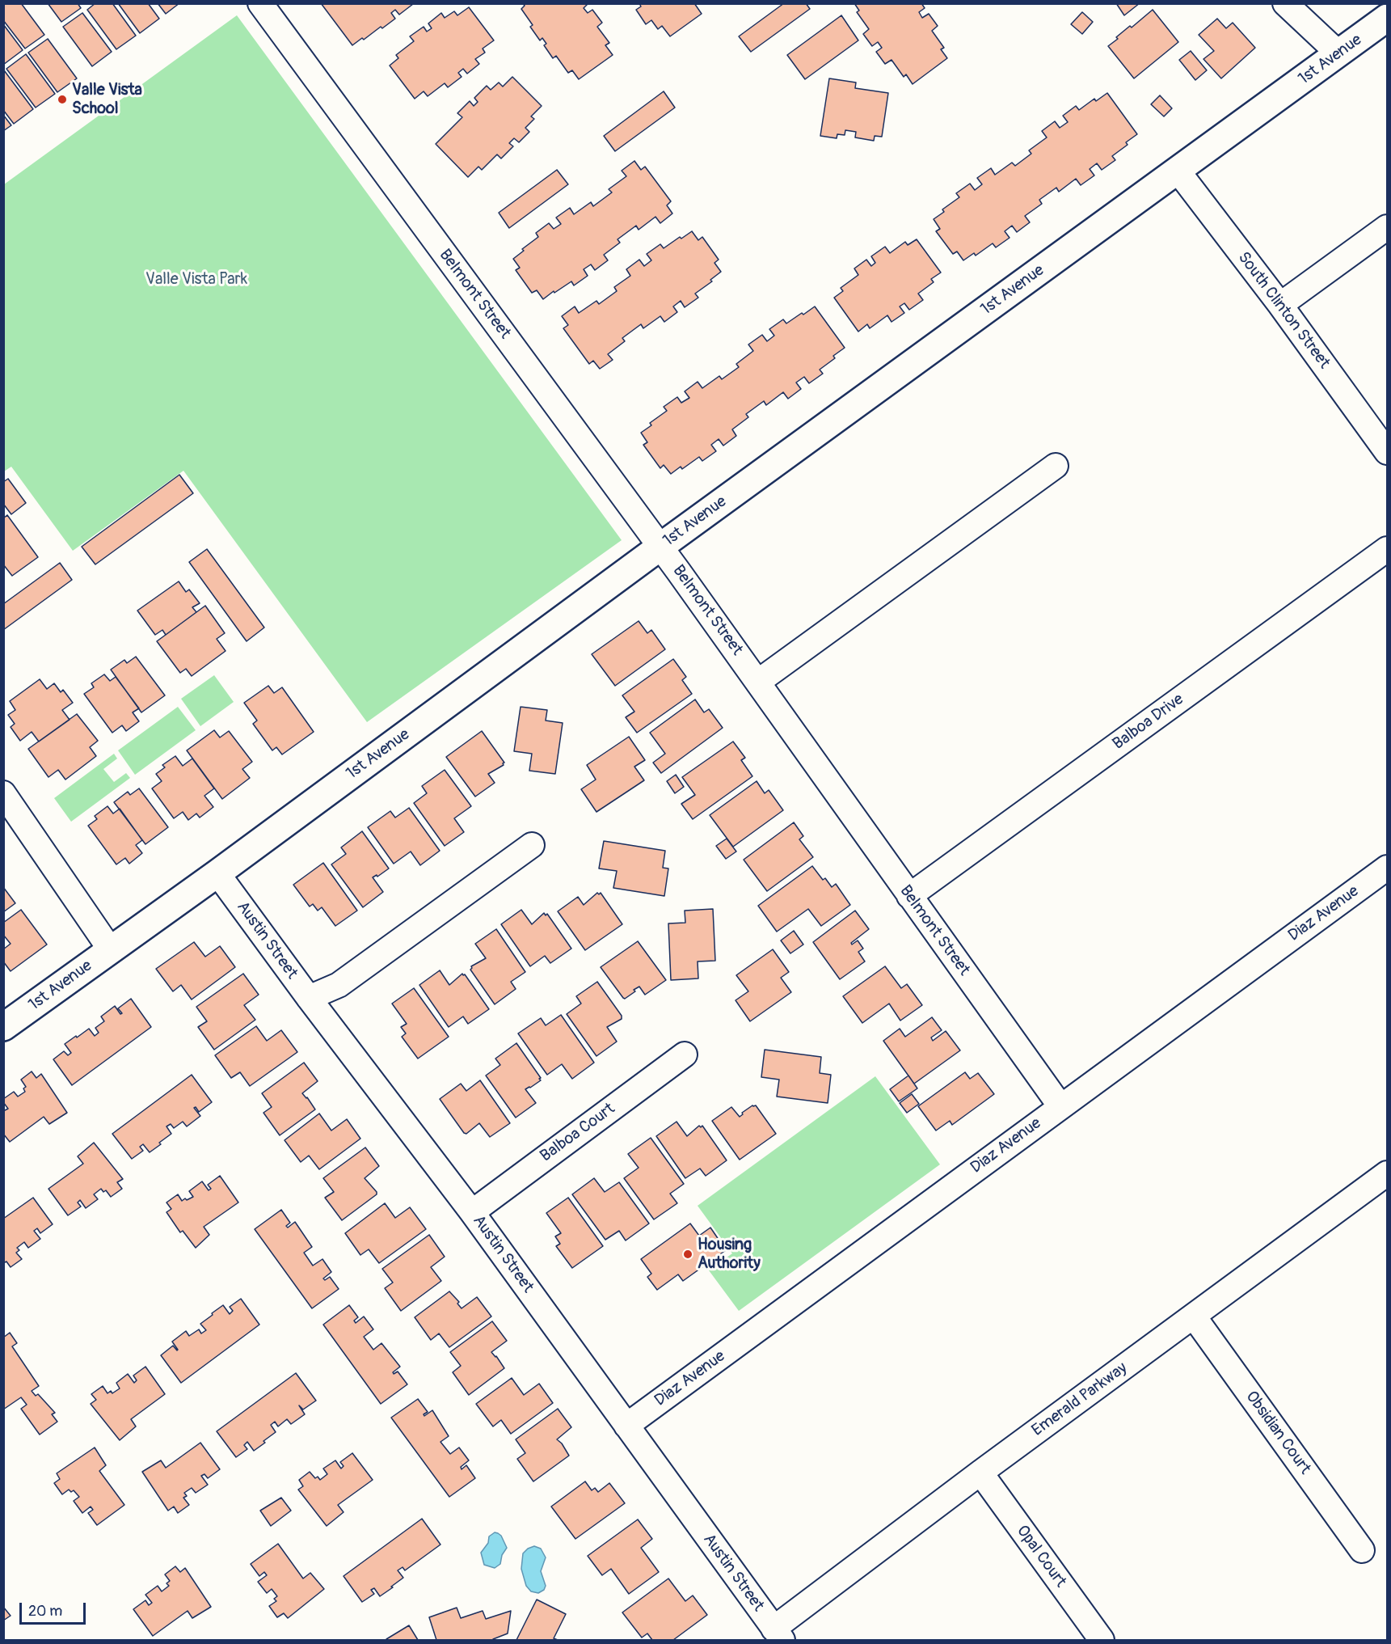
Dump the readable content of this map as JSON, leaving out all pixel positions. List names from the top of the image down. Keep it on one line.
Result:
{"streets":{"street":["1st Avenue","Belmont Street","South Clinton Street","Balboa Drive","Diaz Avenue","Austin Street","Balboa Court","Emerald Parkway","Obsidian Court","Opal Court"]},"crossings":[["1st Avenue","Belmont Street"],["1st Avenue","South Clinton Street"],["1st Avenue","Austin Street"],["Belmont Street","Balboa Drive"],["Belmont Street","Diaz Avenue"],["Diaz Avenue","Austin Street"],["Austin Street","Balboa Court"],["Austin Street","Emerald Parkway"],["Emerald Parkway","Obsidian Court"],["Emerald Parkway","Opal Court"]],"parks":["Valle Vista Park"],"places":["Valle Vista School","Housing Authority"],"scale_bar":"20 m"}
